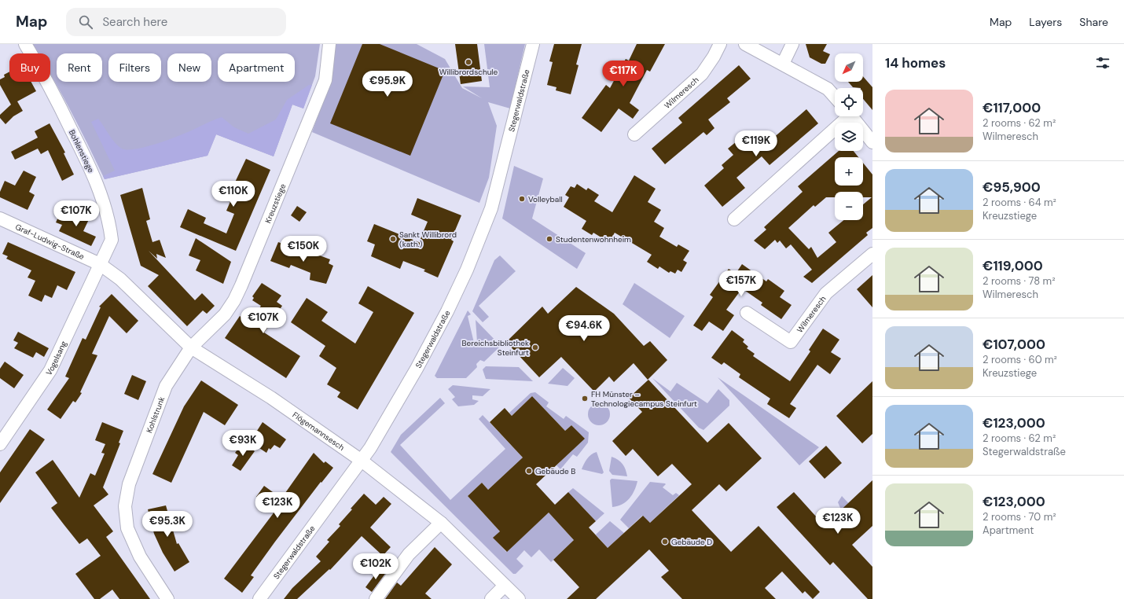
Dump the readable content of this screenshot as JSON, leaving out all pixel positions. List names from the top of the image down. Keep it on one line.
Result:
{"streets":{"street":["Wilmeresch","Stegerwaldstraße","Bohlenstiege","Kreuzstiege","Graf-Ludwig-Straße","Vogelsang","Kohlstrunk","Flögemannsesch"]},"crossings":[["Stegerwaldstraße","Flögemannsesch"],["Bohlenstiege","Graf-Ludwig-Straße"],["Bohlenstiege","Vogelsang"],["Kreuzstiege","Kohlstrunk"],["Kreuzstiege","Flögemannsesch"],["Graf-Ludwig-Straße","Vogelsang"],["Kohlstrunk","Flögemannsesch"]],"places":["Willibrordschule","Volleyball","Sankt Willibrord (kath.)","Studentenwohnheim","Bereichsbibliothek Steinfurt","FH Münster – Technologiecampus Steinfurt","Gebäude B","Gebäude D"],"north":"bottom left","page":{"header":"Map","search":"Search here","nav":["Map","Layers","Share"],"heading":"14 homes","map_buttons":["+","−"],"chip":["Buy","Rent","Filters","New","Apartment"],"price":["€117K","€95.9K","€119K","€110K","€107K","€150K","€157K","€107K","€94.6K","€93K","€123K","€123K","€95.3K","€102K"],"list":[{"name":"€117,000","note":"2 rooms · 62 m² · Wilmeresch"},{"name":"€95,900","note":"2 rooms · 64 m² · Kreuzstiege"},{"name":"€119,000","note":"2 rooms · 78 m² · Wilmeresch"},{"name":"€107,000","note":"2 rooms · 60 m² · Kreuzstiege"},{"name":"€123,000","note":"2 rooms · 62 m² · Stegerwaldstraße"},{"name":"€123,000","note":"2 rooms · 70 m² · Apartment"}]}}
